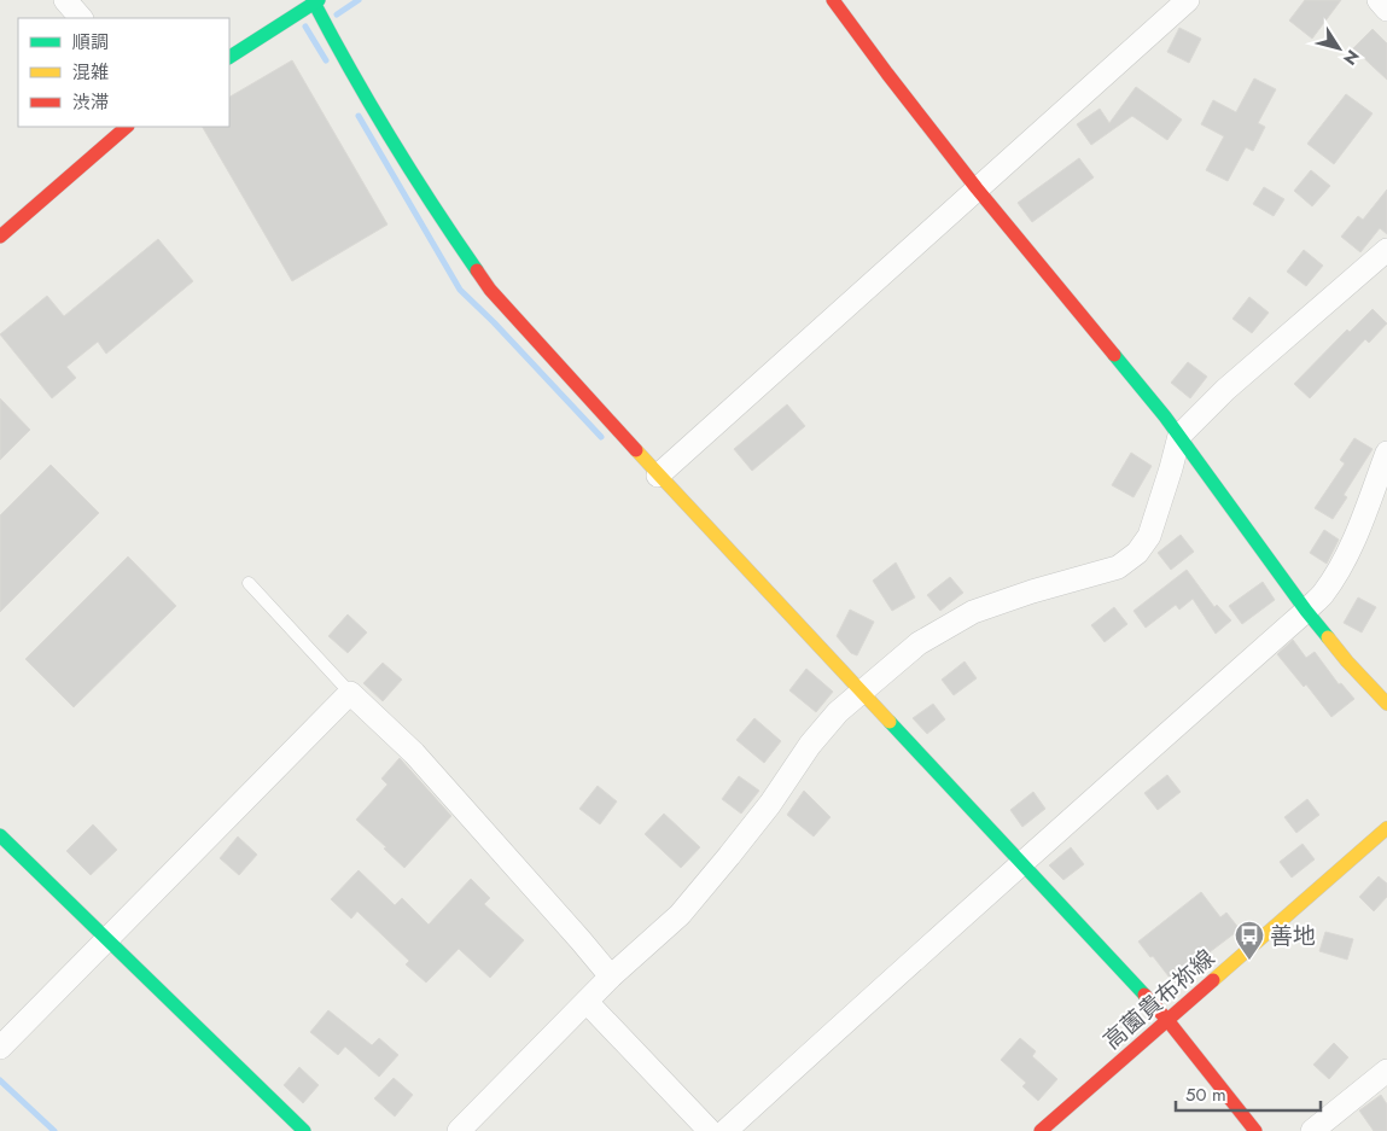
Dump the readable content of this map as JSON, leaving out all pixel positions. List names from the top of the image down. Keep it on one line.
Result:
{"streets":{"street":["高薗貴布祢線"]},"places":{"bus stop":["善地"]},"legend":["順調","混雑","渋滞"],"scale_bar":"50 m","north":"bottom right"}
